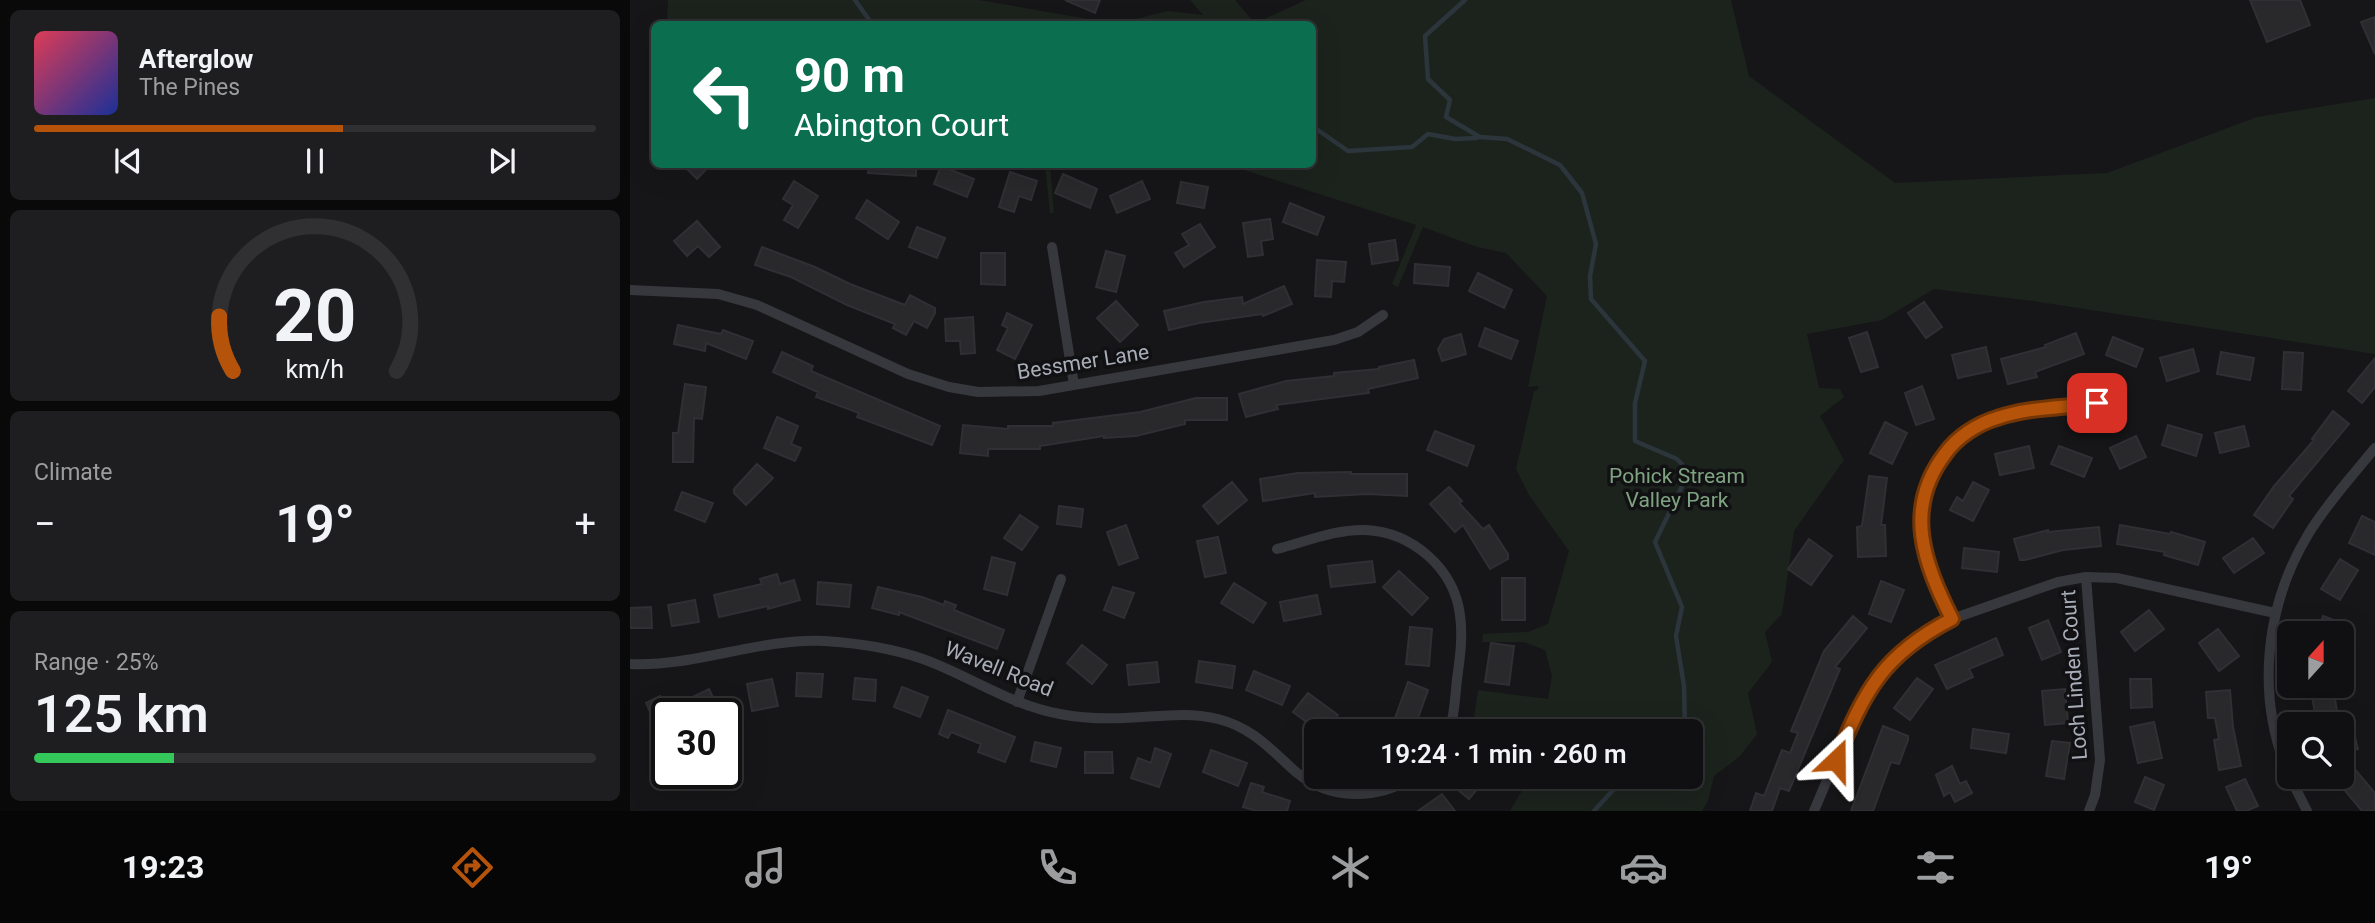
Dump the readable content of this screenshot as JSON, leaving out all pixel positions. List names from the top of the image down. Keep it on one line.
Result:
{"streets":{"street":["Bessmer Lane","Wavell Road","Loch Linden Court"]},"parks":["Pohick Stream Valley Park"],"north":"top","page":{"turn":["90 m","Abington Court"],"song":["Afterglow","The Pines"],"tile":["Climate",["Range · 25%","125 km"]],"heat":["−","19°","+"],"limit":"30","trip":"19:24 · 1 min · 260 m","tabs":["19:23","19°"],"gauge":["20","km/h"]}}
